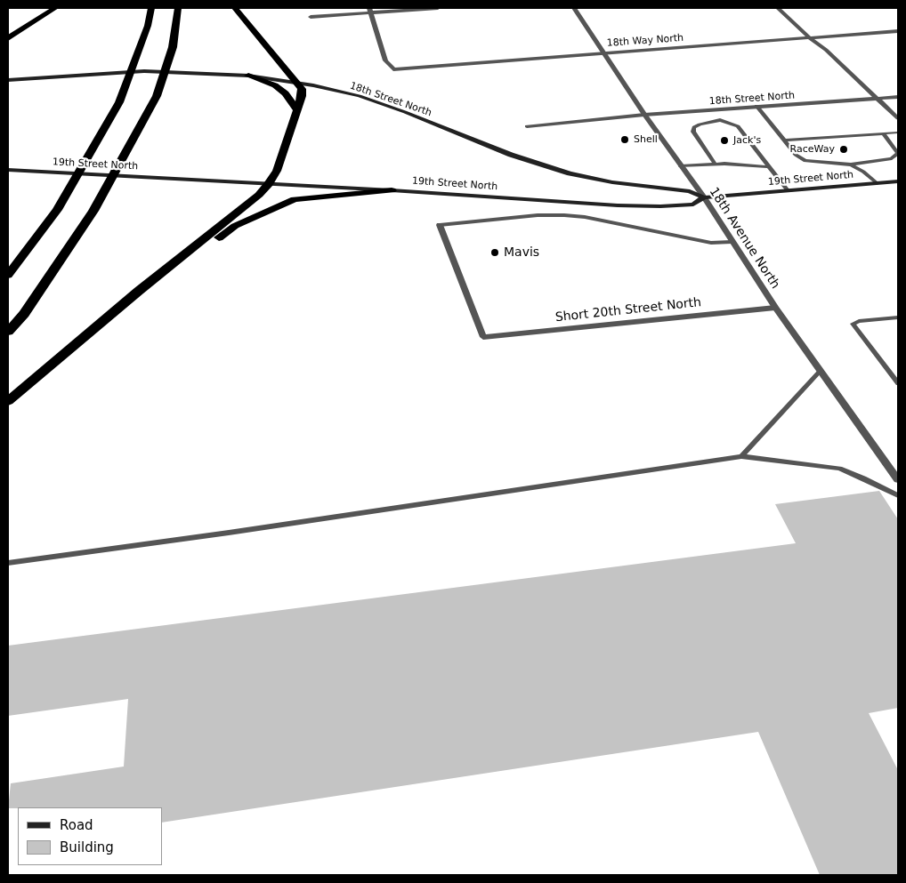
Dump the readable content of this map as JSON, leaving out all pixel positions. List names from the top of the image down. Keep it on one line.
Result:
{"streets":{"main road":["18th Street North","19th Street North"],"street":["18th Way North","18th Avenue North","Short 20th Street North"]},"crossings":[["18th Way North","18th Avenue North"],["18th Street North","19th Street North"],["18th Street North","18th Avenue North"],["19th Street North","18th Avenue North"],["18th Avenue North","Short 20th Street North"]],"places":["Shell","Jack's","RaceWay","Mavis"],"legend":["Road","Building"]}
